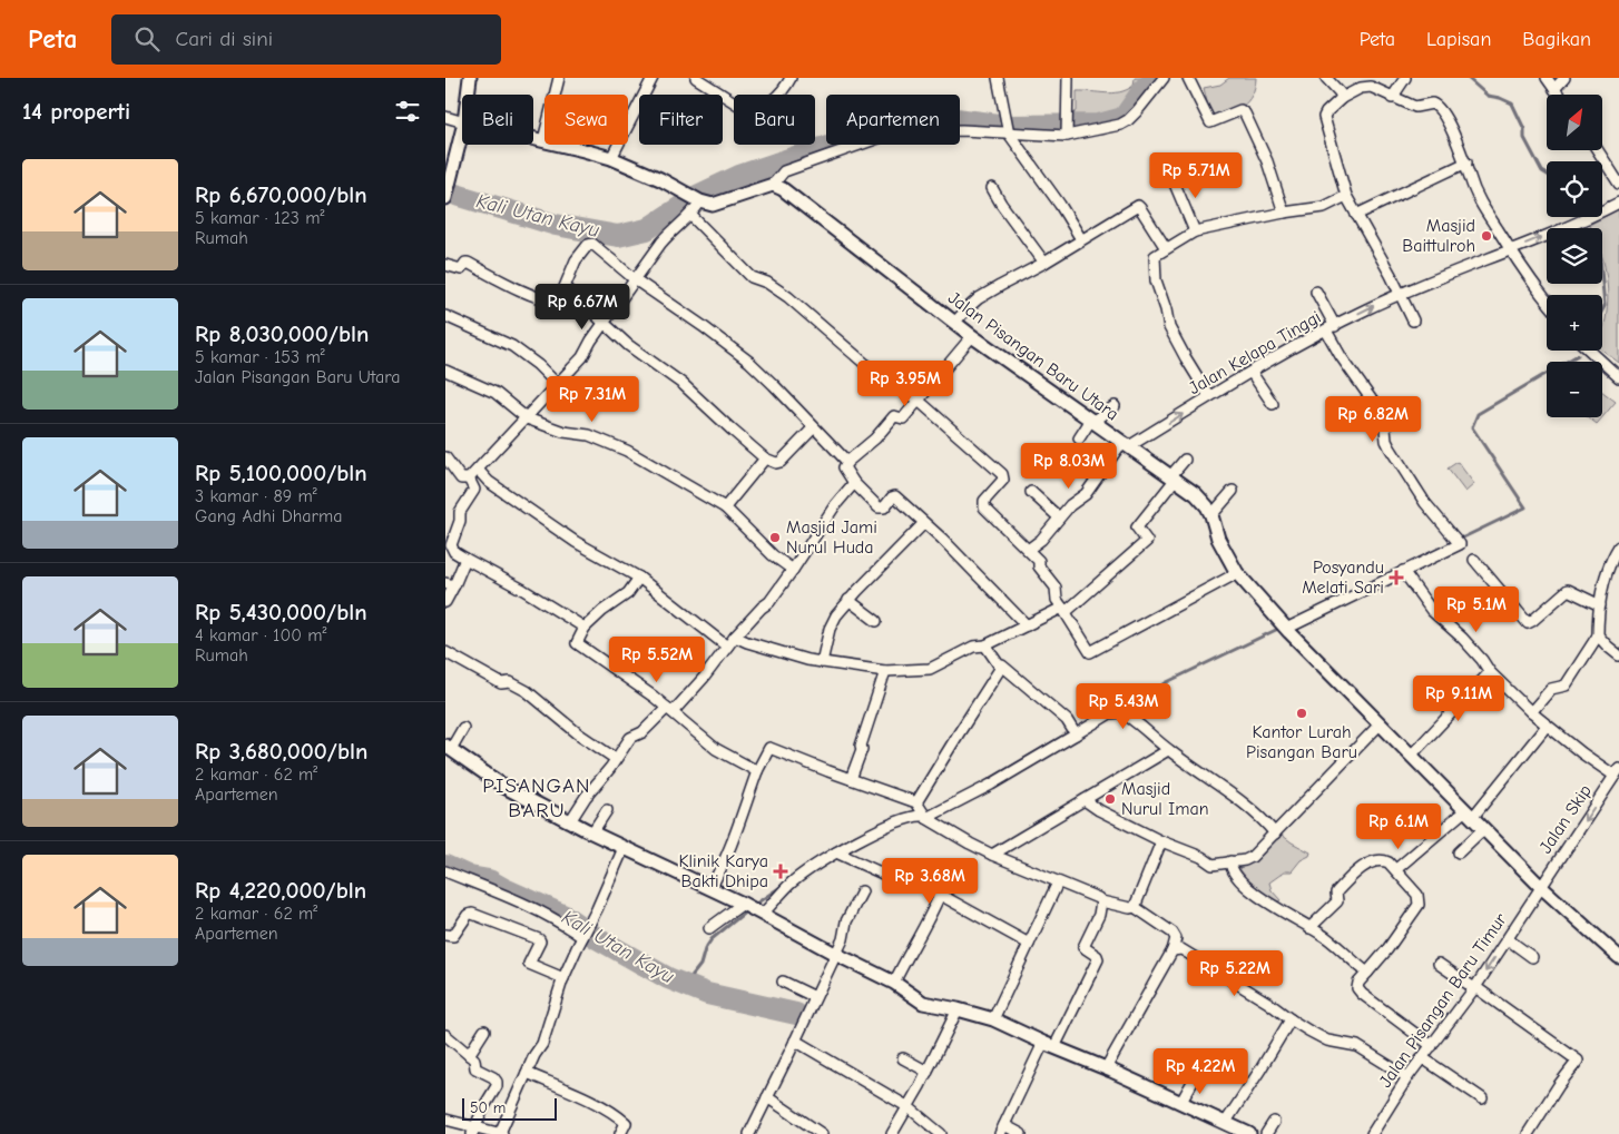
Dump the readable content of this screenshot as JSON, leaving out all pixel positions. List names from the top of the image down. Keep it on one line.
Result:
{"streets":{"street":["Jalan Kelapa Tinggi","Jalan Pisangan Baru Utara","Jalan Skip","Jalan Pisangan Baru Timur"]},"crossings":[["Jalan Kelapa Tinggi","Jalan Pisangan Baru Utara"],["Jalan Pisangan Baru Utara","Jalan Skip"],["Jalan Pisangan Baru Utara","Jalan Pisangan Baru Timur"],["Jalan Skip","Jalan Pisangan Baru Timur"]],"one_way":["Jalan Kelapa Tinggi"],"districts":["PISANGAN BARU"],"water":["Kali Utan Kayu"],"places":{"other":["Masjid Baittulroh","Masjid Jami Nurul Huda","Kantor Lurah Pisangan Baru","Masjid Nurul Iman"],"health":["Posyandu Melati Sari","Klinik Karya Bakti Dhipa"]},"scale_bar":"50 m","north":"top right","page":{"header":"Peta","search":"Cari di sini","nav":["Peta","Lapisan","Bagikan"],"heading":"14 properti","map_buttons":["+","−"],"chip":["Beli","Sewa","Filter","Baru","Apartemen"],"list":[{"name":"Rp 6,670,000/bln","note":"5 kamar · 123 m² · Rumah"},{"name":"Rp 8,030,000/bln","note":"5 kamar · 153 m² · Jalan Pisangan Baru Utara"},{"name":"Rp 5,100,000/bln","note":"3 kamar · 89 m² · Gang Adhi Dharma"},{"name":"Rp 5,430,000/bln","note":"4 kamar · 100 m² · Rumah"},{"name":"Rp 3,680,000/bln","note":"2 kamar · 62 m² · Apartemen"},{"name":"Rp 4,220,000/bln","note":"2 kamar · 62 m² · Apartemen"}],"price":["Rp 5.71M","Rp 6.67M","Rp 3.95M","Rp 7.31M","Rp 6.82M","Rp 8.03M","Rp 5.1M","Rp 5.52M","Rp 9.11M","Rp 5.43M","Rp 6.1M","Rp 3.68M","Rp 5.22M","Rp 4.22M"],"scale":"50 m"}}
